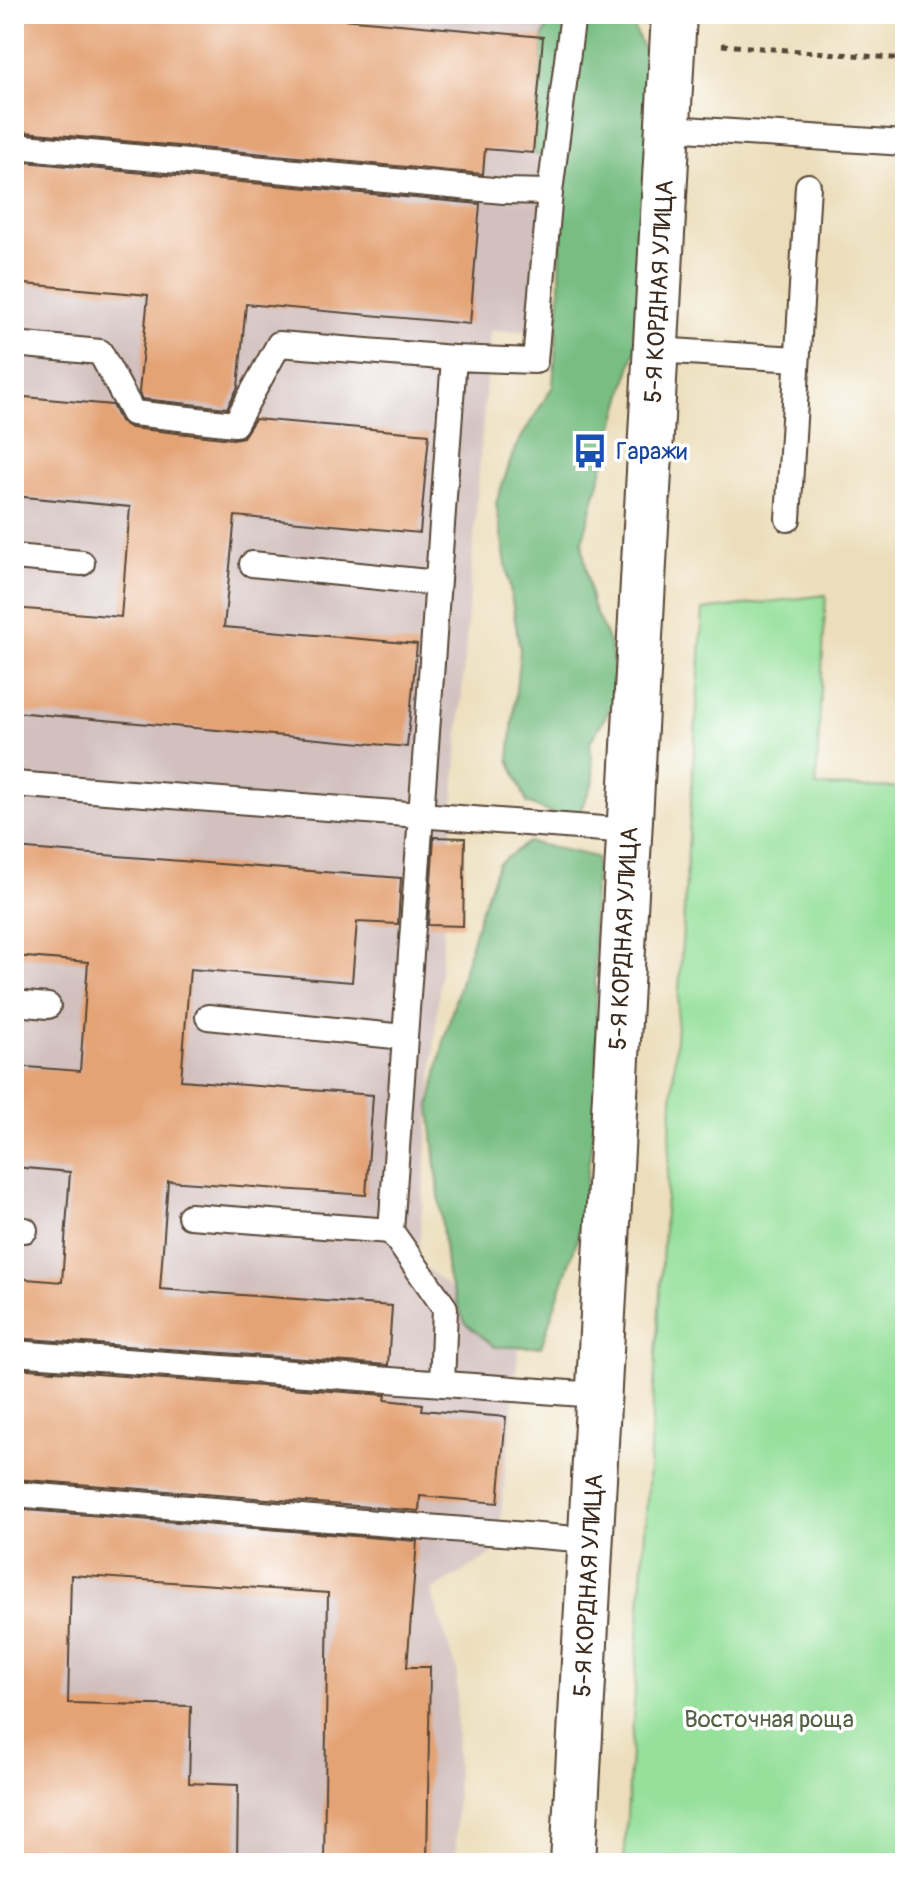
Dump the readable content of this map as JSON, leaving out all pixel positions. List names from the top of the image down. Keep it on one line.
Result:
{"streets":{"main road":["5-Я КОРДНАЯ УЛИЦА"]},"parks":["Восточная роща"],"places":{"bus stop":["Гаражи"]}}
